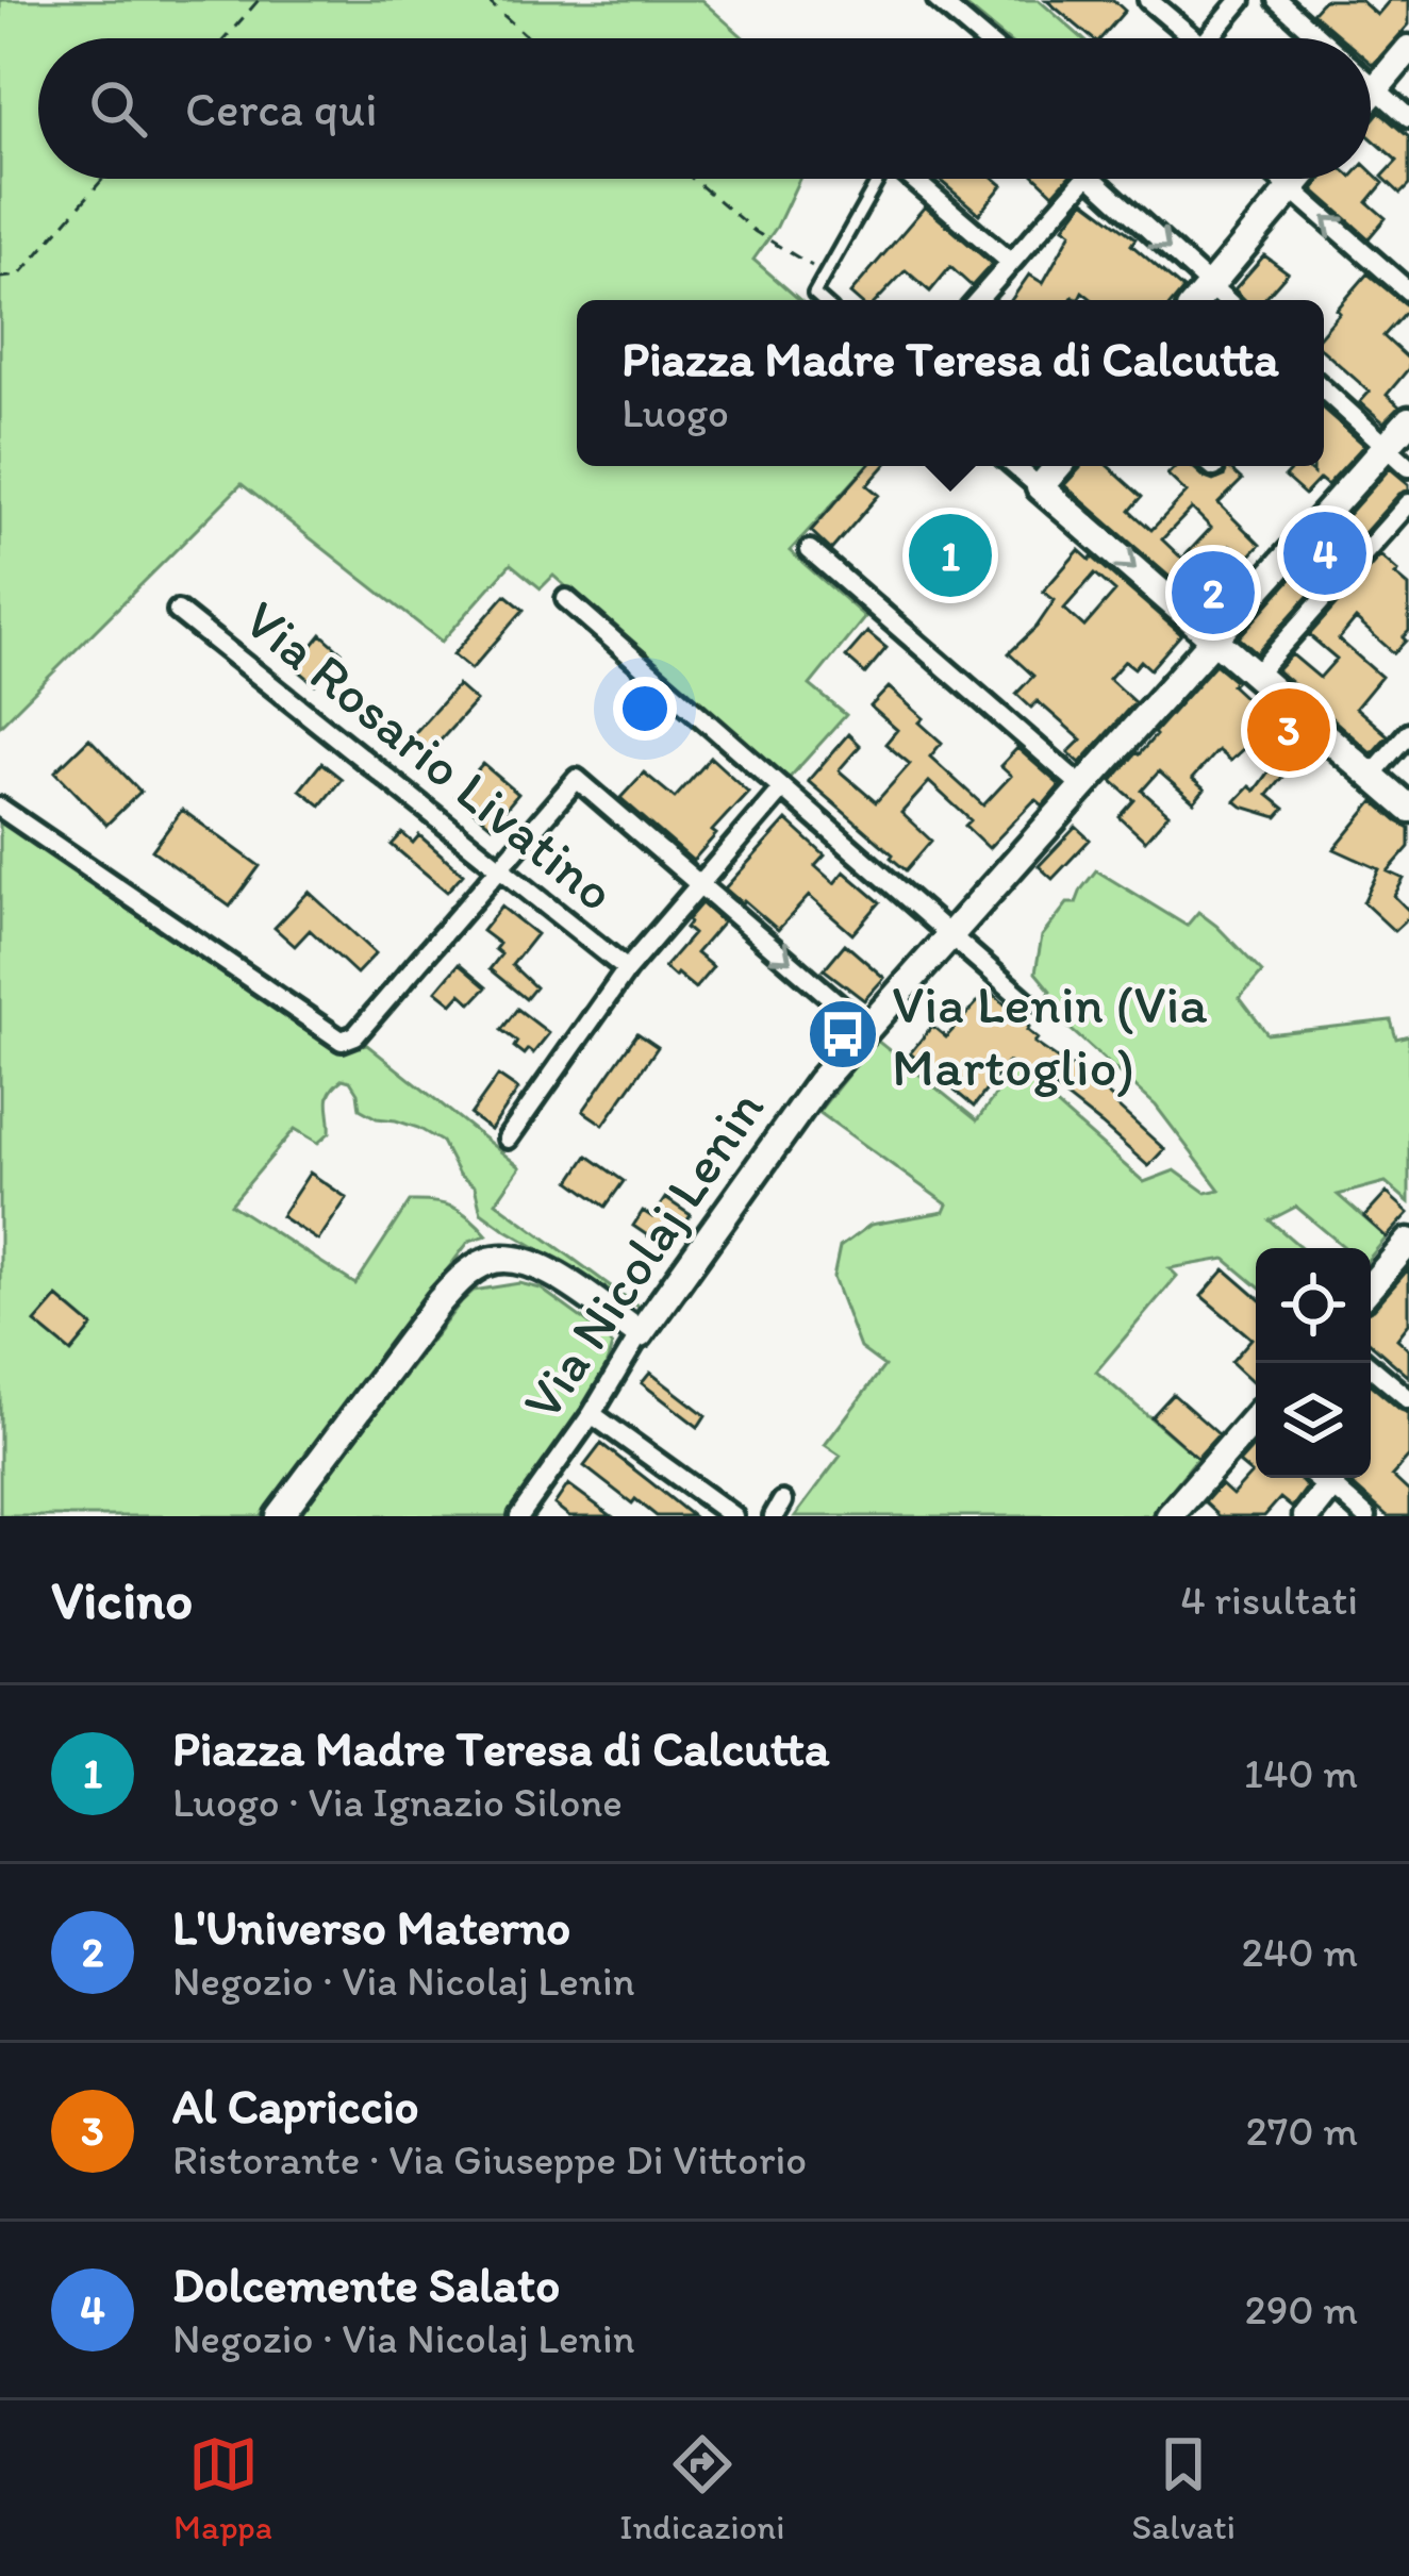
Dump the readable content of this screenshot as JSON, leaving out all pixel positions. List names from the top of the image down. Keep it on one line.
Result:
{"streets":{"main road":["Via Nicolaj Lenin"],"street":["Via Rosario Livatino"]},"places":{"bus stop":["Via Lenin (Via Martoglio)"]},"page":{"search":"Cerca qui","popup":["Piazza Madre Teresa di Calcutta","Luogo"],"pins":["4","1","2","3"],"heading":["Vicino","4 risultati"],"list":[{"mark":"1","name":"Piazza Madre Teresa di Calcutta","note":"Luogo · Via Ignazio Silone","value":"140 m"},{"mark":"2","name":"L'Universo Materno","note":"Negozio · Via Nicolaj Lenin","value":"240 m"},{"mark":"3","name":"Al Capriccio","note":"Ristorante · Via Giuseppe Di Vittorio","value":"270 m"},{"mark":"4","name":"Dolcemente Salato","note":"Negozio · Via Nicolaj Lenin","value":"290 m"}],"nav":["Mappa","Indicazioni","Salvati"]}}
